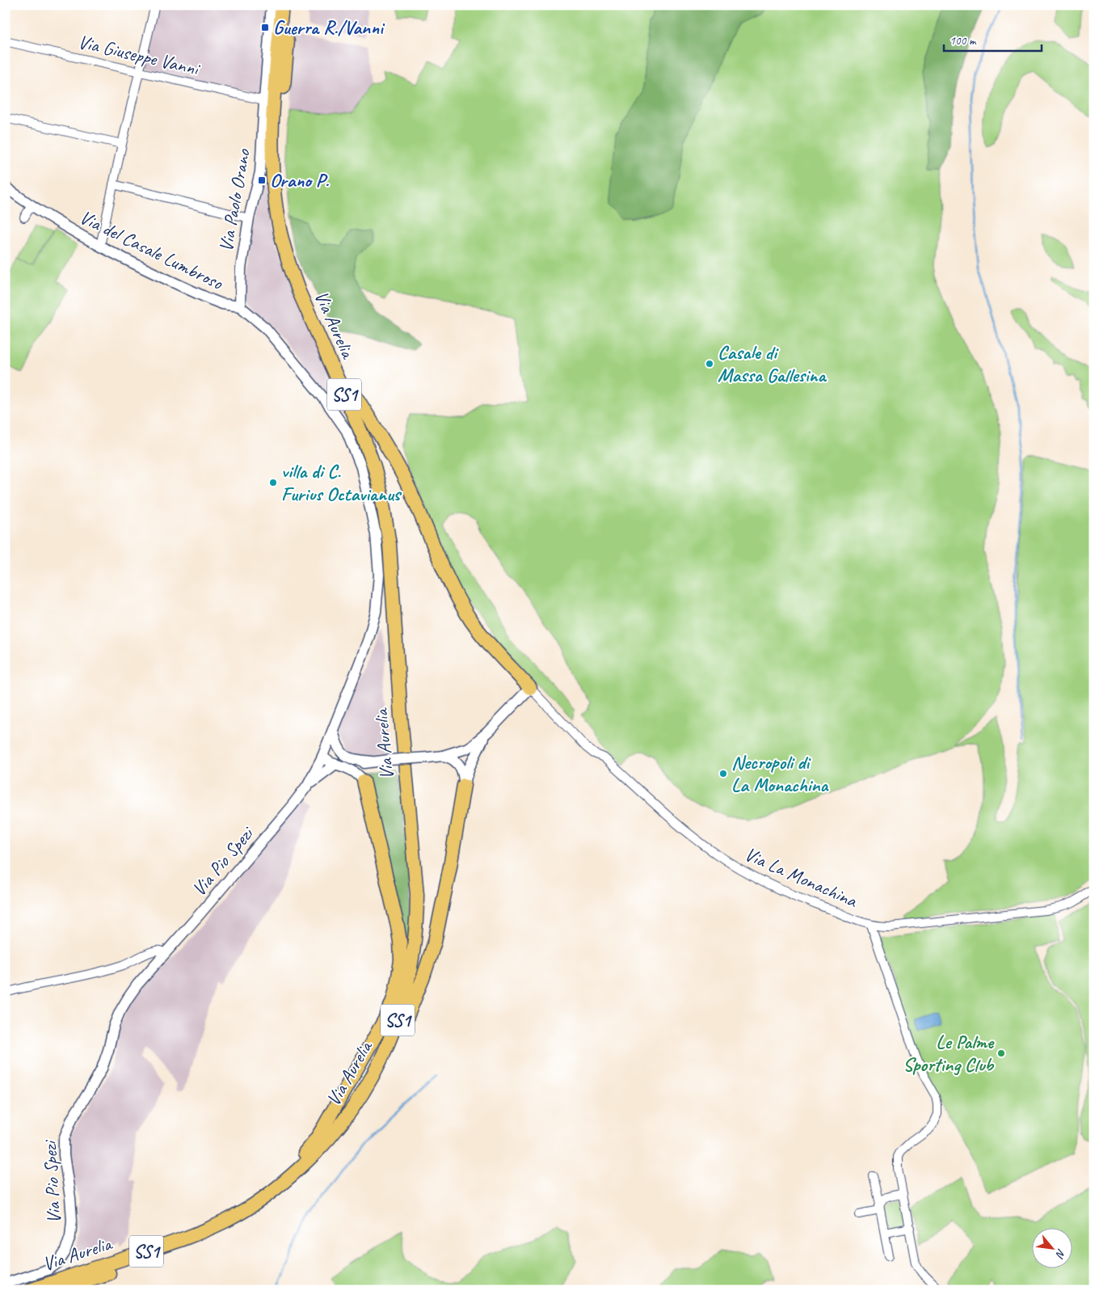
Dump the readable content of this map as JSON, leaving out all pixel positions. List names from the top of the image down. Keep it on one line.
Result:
{"streets":{"highway":["Via Aurelia","SS1"],"street":["Via Giuseppe Vanni","Via Paolo Orano","Via del Casale Lumbroso","Via Pio Spezi","Via La Monachina"]},"crossings":[["Via Giuseppe Vanni","Via Paolo Orano"],["Via Paolo Orano","Via del Casale Lumbroso"],["Via del Casale Lumbroso","Via Pio Spezi"],["Via Aurelia","Via Pio Spezi"]],"places":{"transit":["Guerra R./Vanni","Orano P."],"other":["Casale di Massa Gallesina","villa di C. Furius Octavianus","Necropoli di La Monachina","Le Palme Sporting Club"]},"scale_bar":"100 m","north":"bottom right"}
